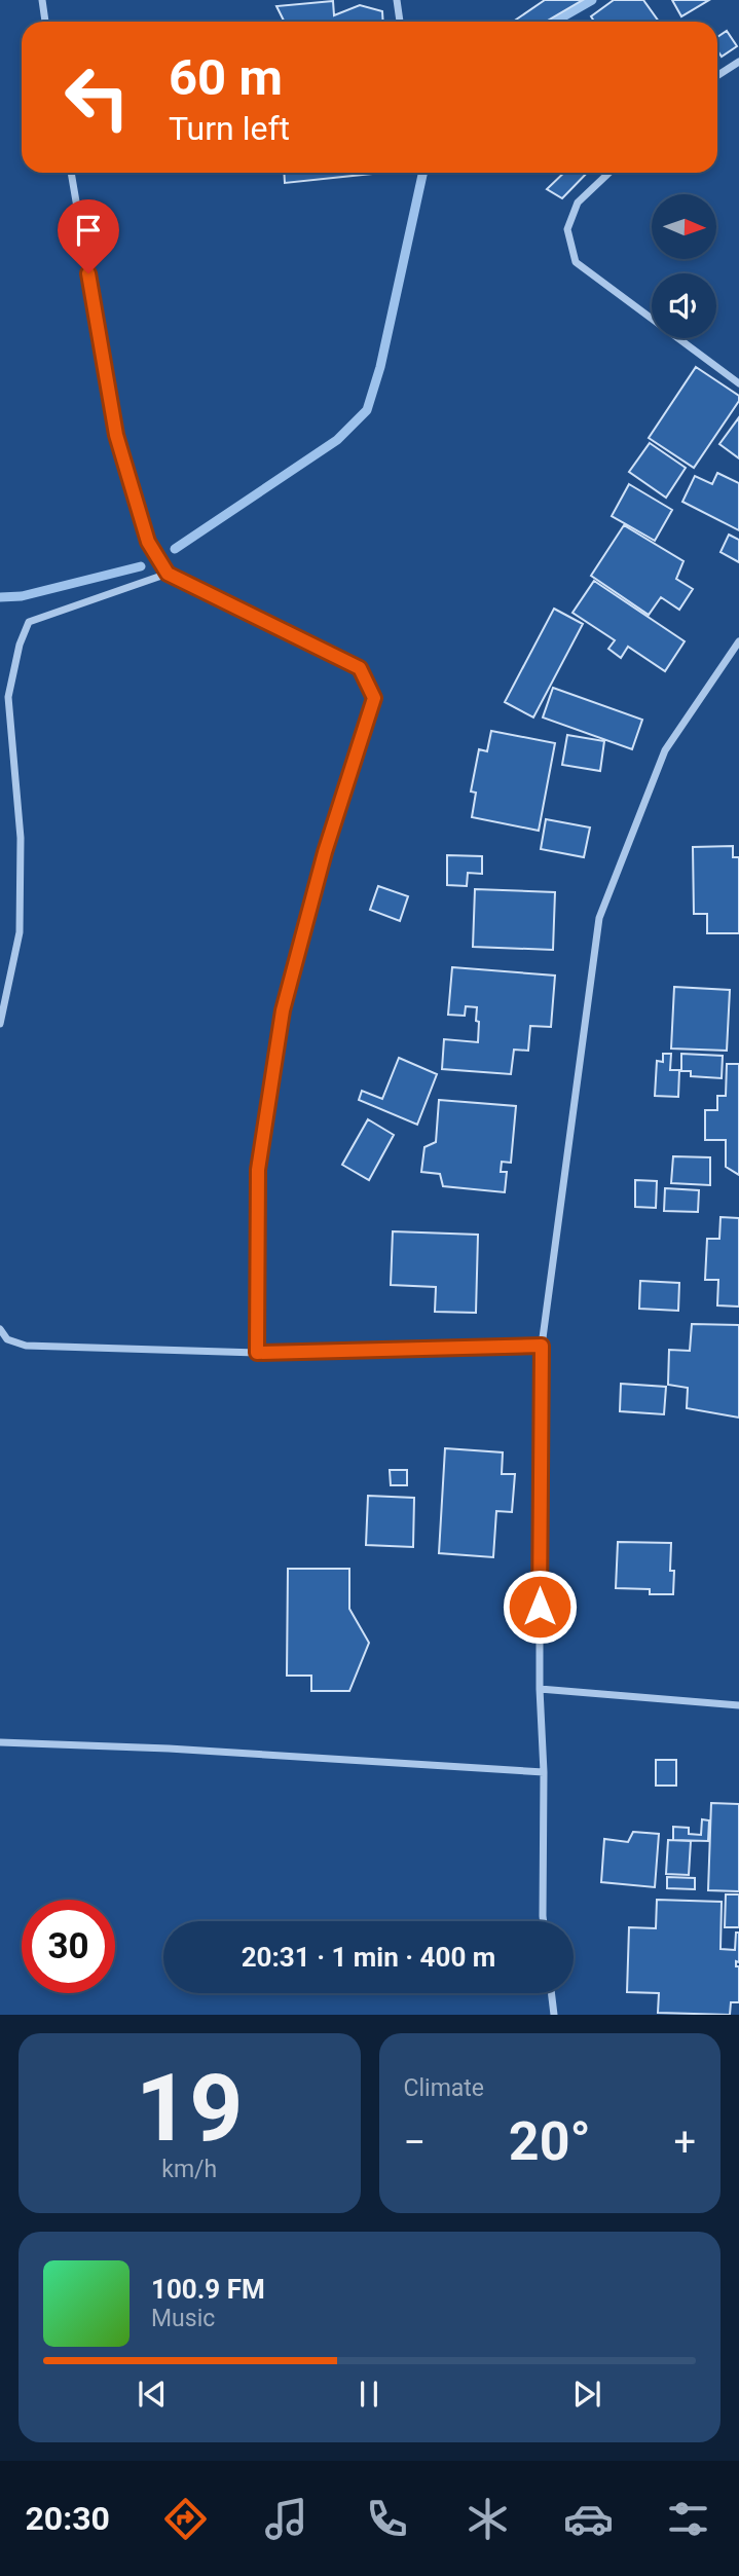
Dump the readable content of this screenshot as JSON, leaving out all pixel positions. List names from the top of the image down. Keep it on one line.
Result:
{"north":"right","page":{"turn":["60 m","Turn left"],"limit":"30","trip":"20:31 · 1 min · 400 m","tile":[["19","km/h"],"Climate"],"heat":["−","20°","+"],"song":["100.9 FM","Music"],"tabs":"20:30"}}
